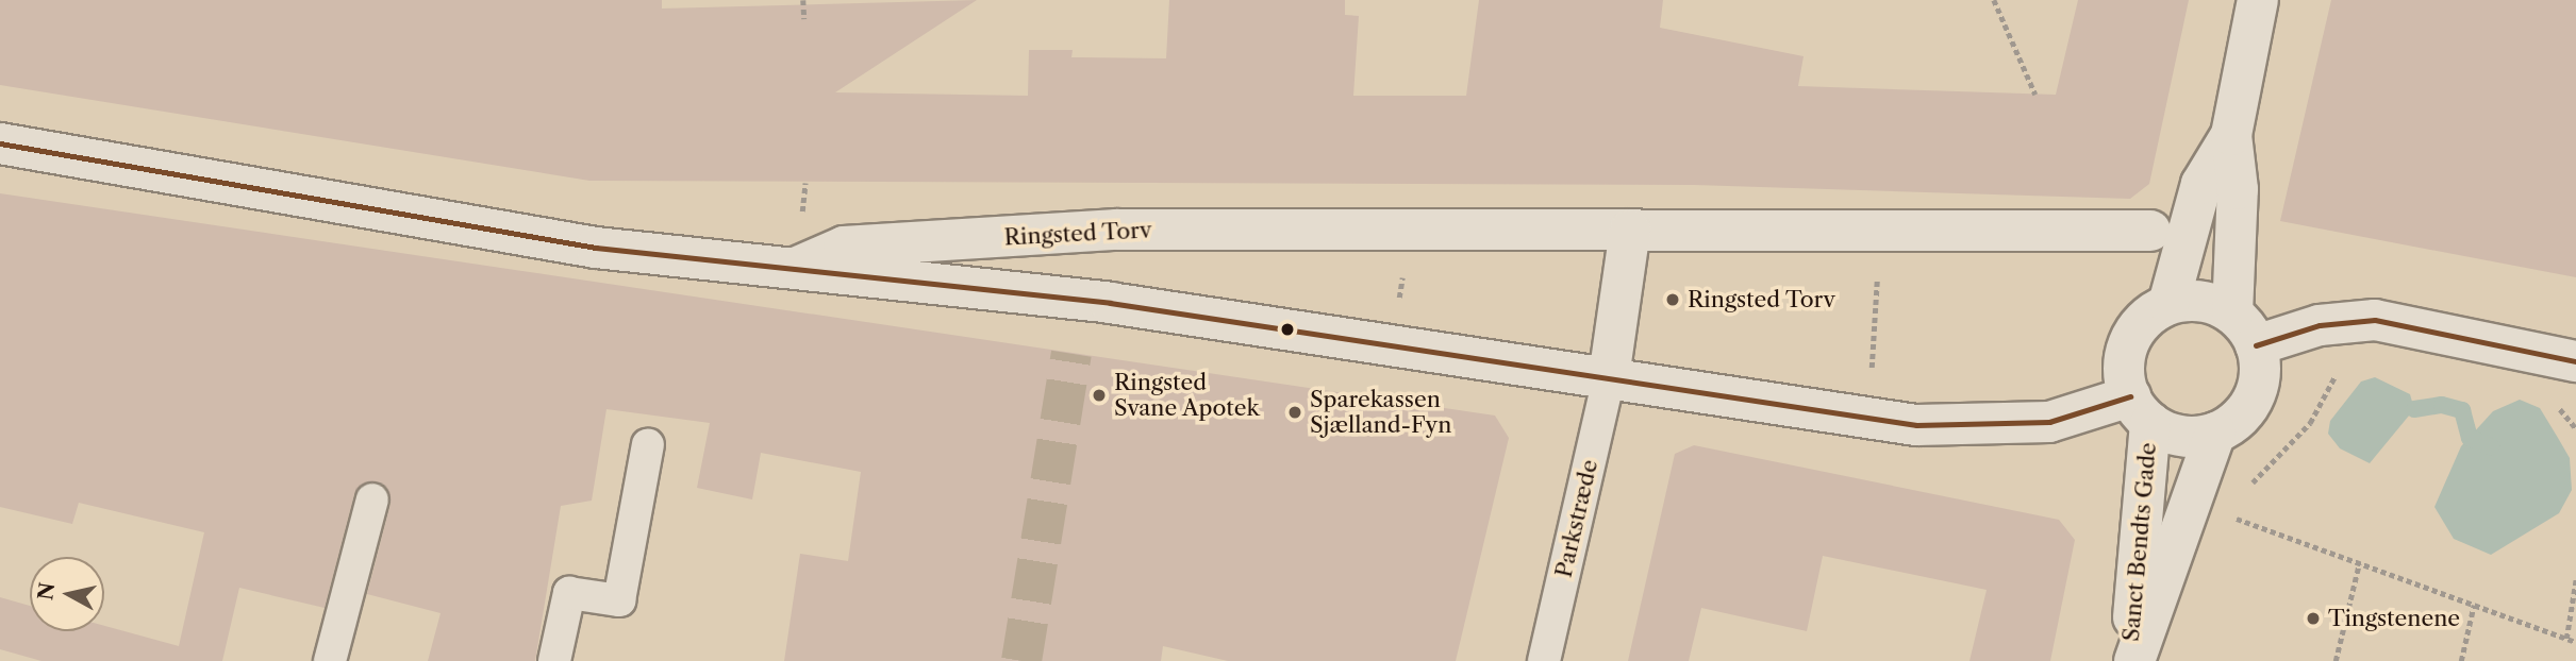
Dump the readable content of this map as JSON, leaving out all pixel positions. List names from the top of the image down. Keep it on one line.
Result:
{"streets":{"street":["Ringsted Torv","Sanct Bendts Gade"],"lane":["Parkstræde"]},"places":["Ringsted Torv","Ringsted Svane Apotek","Sparekassen Sjælland-Fyn","Tingstenene"],"north":"left"}
